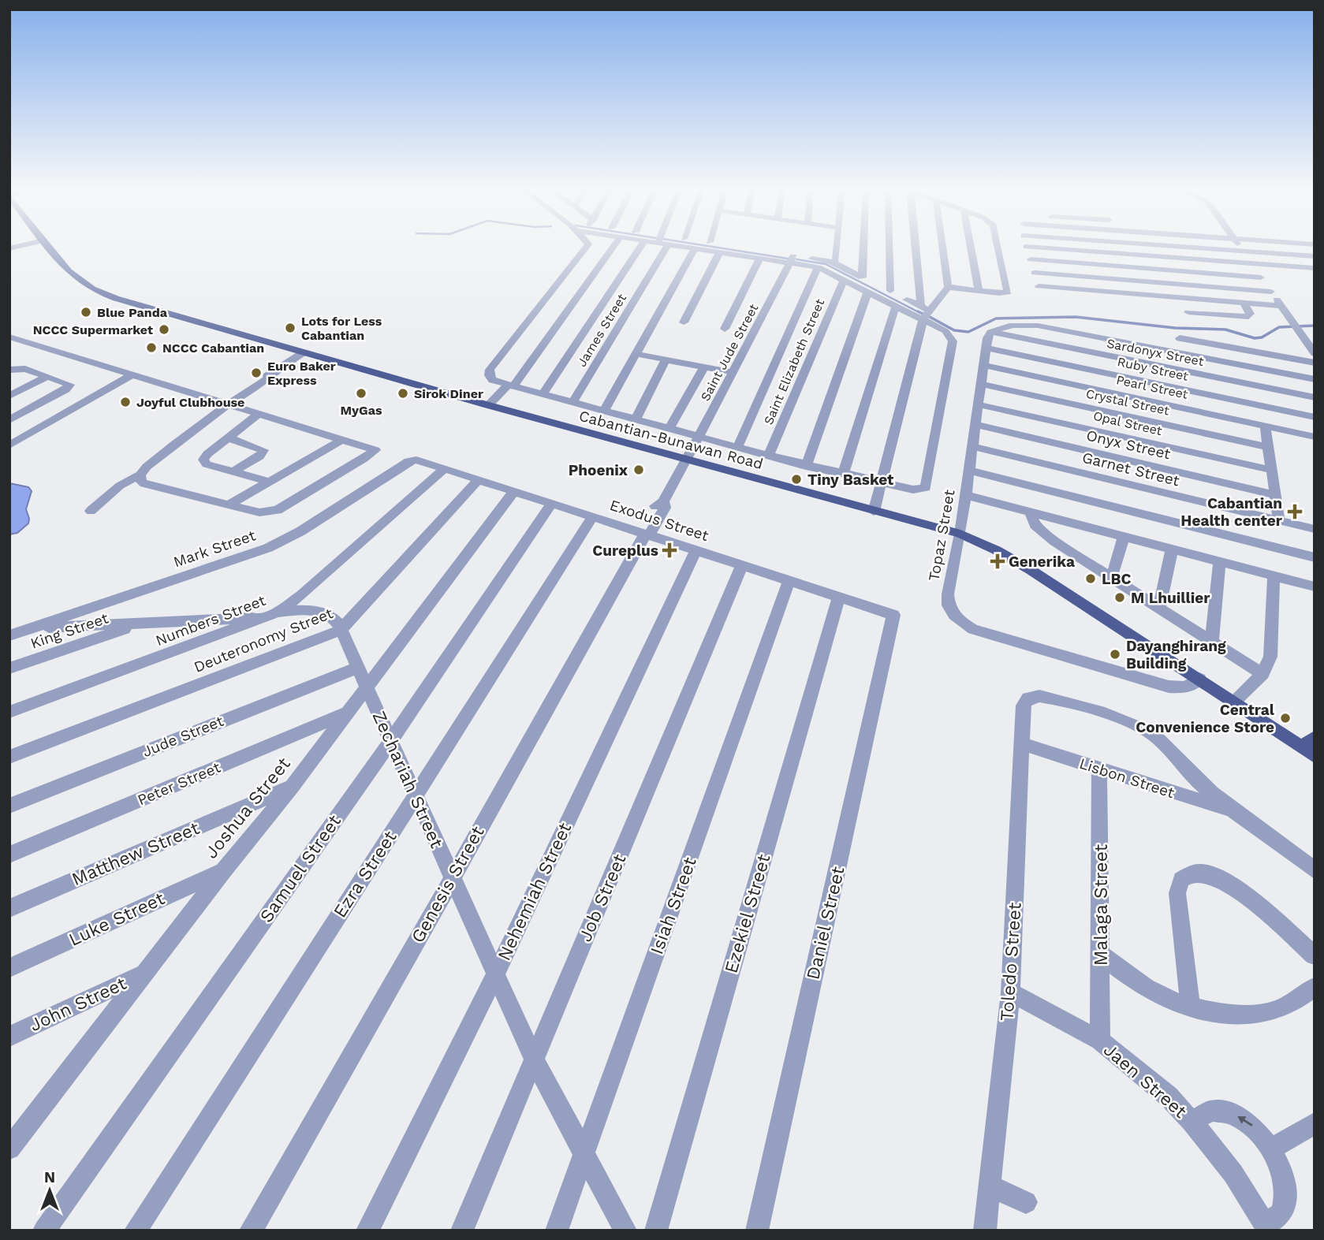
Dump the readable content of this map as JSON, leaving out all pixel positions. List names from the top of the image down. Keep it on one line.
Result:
{"streets":{"main road":["Cabantian-Bunawan Road"],"street":["James Street","Saint Jude Street","Sardonyx Street","Saint Elizabeth Street","Ruby Street","Pearl Street","Crystal Street","Opal Street","Onyx Street","Garnet Street","Exodus Street","Topaz Street","Mark Street","Numbers Street","King Street","Deuteronomy Street","Jude Street","Lisbon Street","Zechariah Street","Peter Street","Joshua Street","Matthew Street","Samuel Street","Ezra Street","Genesis Street","Nehemiah Street","Job Street","Malaga Street","Isiah Street","Ezekiel Street","Luke Street","Daniel Street","Toledo Street","John Street","Jaen Street"]},"crossings":[["Saint Jude Street","Cabantian-Bunawan Road"],["Saint Jude Street","Genesis Street"],["Sardonyx Street","Topaz Street"],["Ruby Street","Topaz Street"],["Pearl Street","Topaz Street"],["Crystal Street","Topaz Street"],["Opal Street","Topaz Street"],["Cabantian-Bunawan Road","Topaz Street"],["Cabantian-Bunawan Road","Genesis Street"],["Onyx Street","Topaz Street"],["Garnet Street","Topaz Street"],["Exodus Street","Mark Street"],["Exodus Street","Numbers Street"],["Exodus Street","Deuteronomy Street"],["Exodus Street","Joshua Street"],["Exodus Street","Samuel Street"],["Exodus Street","Ezra Street"],["Exodus Street","Genesis Street"],["Exodus Street","Nehemiah Street"],["Exodus Street","Job Street"],["Exodus Street","Isiah Street"],["Exodus Street","Ezekiel Street"],["Exodus Street","Daniel Street"],["Mark Street","Zechariah Street"],["Numbers Street","Zechariah Street"],["King Street","Zechariah Street"],["Deuteronomy Street","Zechariah Street"],["Jude Street","Zechariah Street"],["Lisbon Street","Malaga Street"],["Lisbon Street","Toledo Street"],["Zechariah Street","Joshua Street"],["Zechariah Street","Samuel Street"],["Zechariah Street","Ezra Street"],["Zechariah Street","Genesis Street"],["Zechariah Street","Nehemiah Street"],["Zechariah Street","Job Street"],["Zechariah Street","Isiah Street"],["Peter Street","Joshua Street"],["Joshua Street","Matthew Street"],["Joshua Street","Luke Street"],["Joshua Street","John Street"],["Malaga Street","Jaen Street"],["Toledo Street","Jaen Street"]],"places":{"other":["Blue Panda","Lots for Less Cabantian","NCCC Supermarket","NCCC Cabantian","Euro Baker Express","MyGas","Sirok Diner","Joyful Clubhouse","Phoenix","Tiny Basket","LBC","M Lhuillier","Dayanghirang Building","Central Convenience Store"],"health":["Cabantian Health center","Cureplus","Generika"]},"north":"top"}
